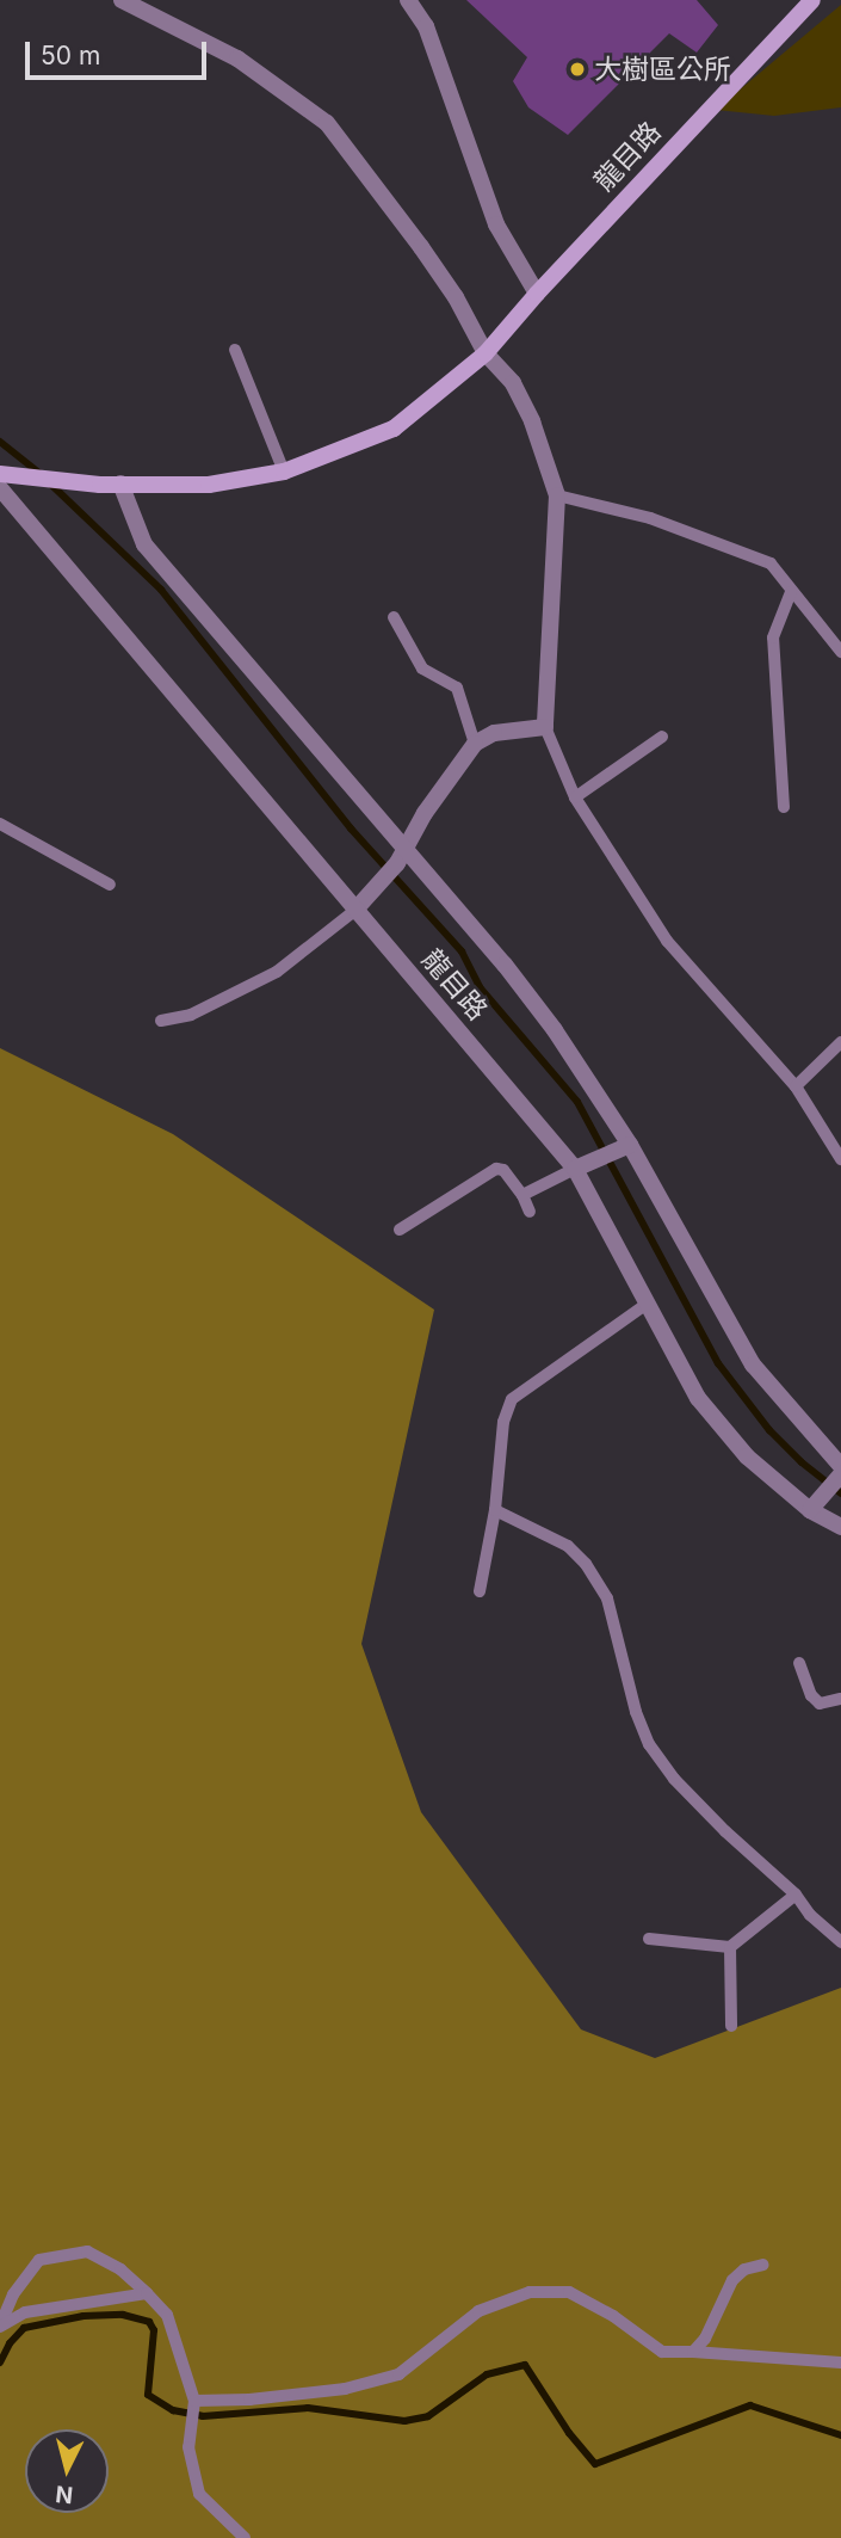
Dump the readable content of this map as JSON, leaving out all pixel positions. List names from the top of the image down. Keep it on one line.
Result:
{"streets":{"street":["龍目路"]},"places":["大樹區公所"],"scale_bar":"50 m","north":"bottom"}
